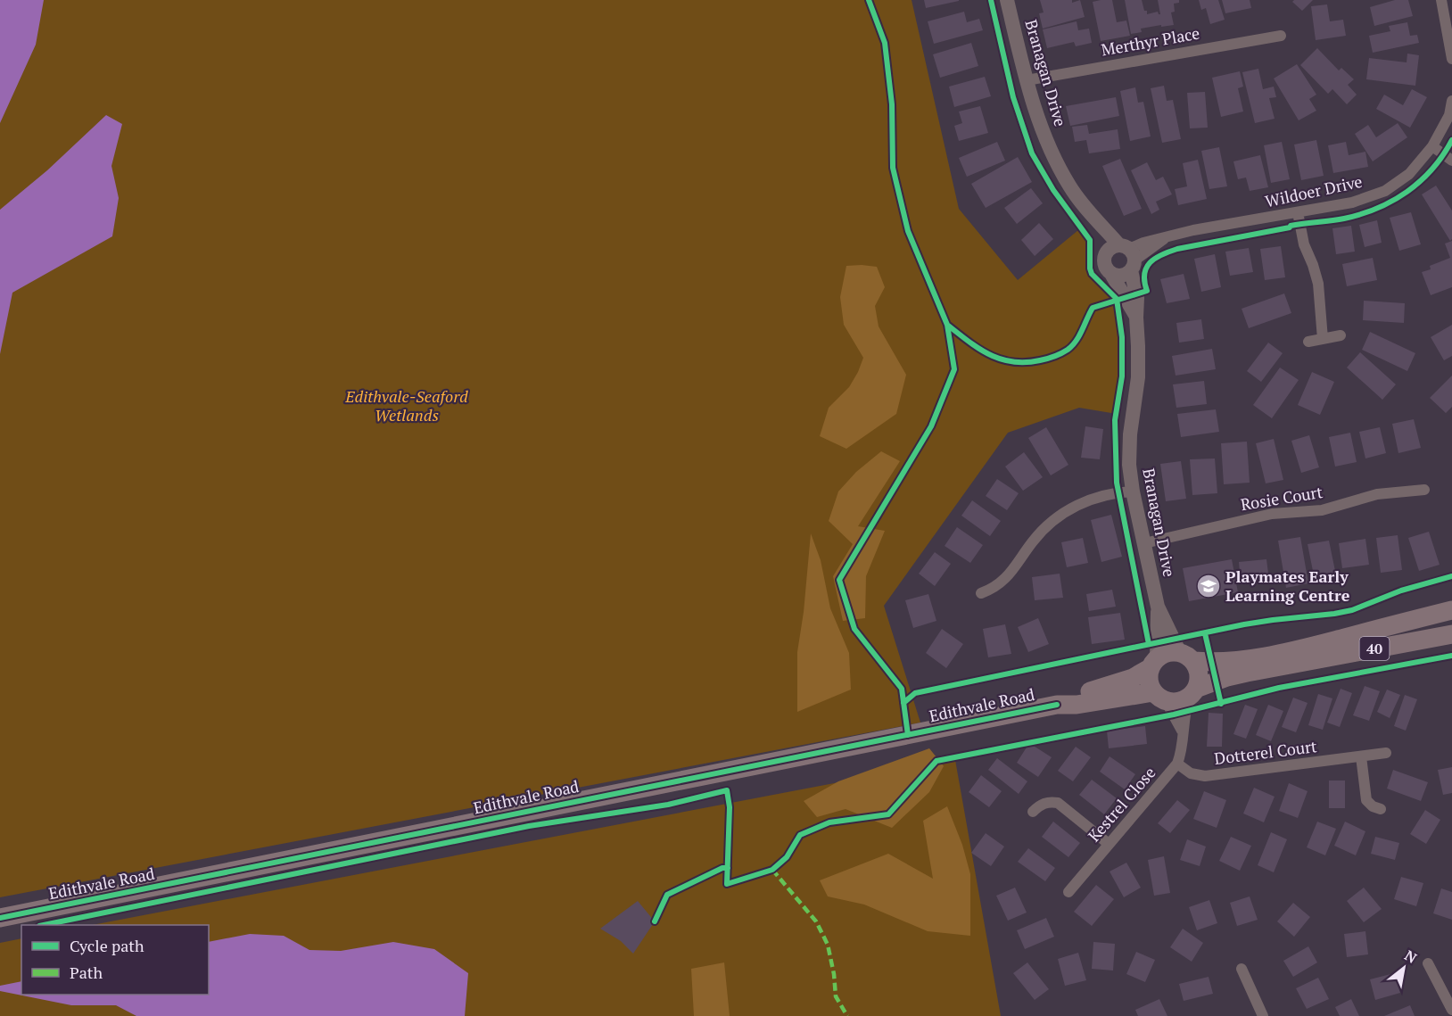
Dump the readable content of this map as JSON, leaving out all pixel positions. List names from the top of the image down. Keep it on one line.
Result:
{"streets":{"highway":["40","Edithvale Road"],"street":["Merthyr Place","Branagan Drive","Wildoer Drive","Rosie Court","Dotterel Court","Kestrel Close"]},"crossings":[["Merthyr Place","Branagan Drive"],["Branagan Drive","Wildoer Drive"],["Branagan Drive","Rosie Court"],["Branagan Drive","40"],["Branagan Drive","Edithvale Road"],["Branagan Drive","Kestrel Close"],["40","Edithvale Road"],["40","Kestrel Close"],["Edithvale Road","Kestrel Close"],["Dotterel Court","Kestrel Close"]],"parks":["Edithvale-Seaford Wetlands"],"places":{"school or university":["Playmates Early Learning Centre"]},"legend":["Cycle path","Path"],"north":"top right"}
